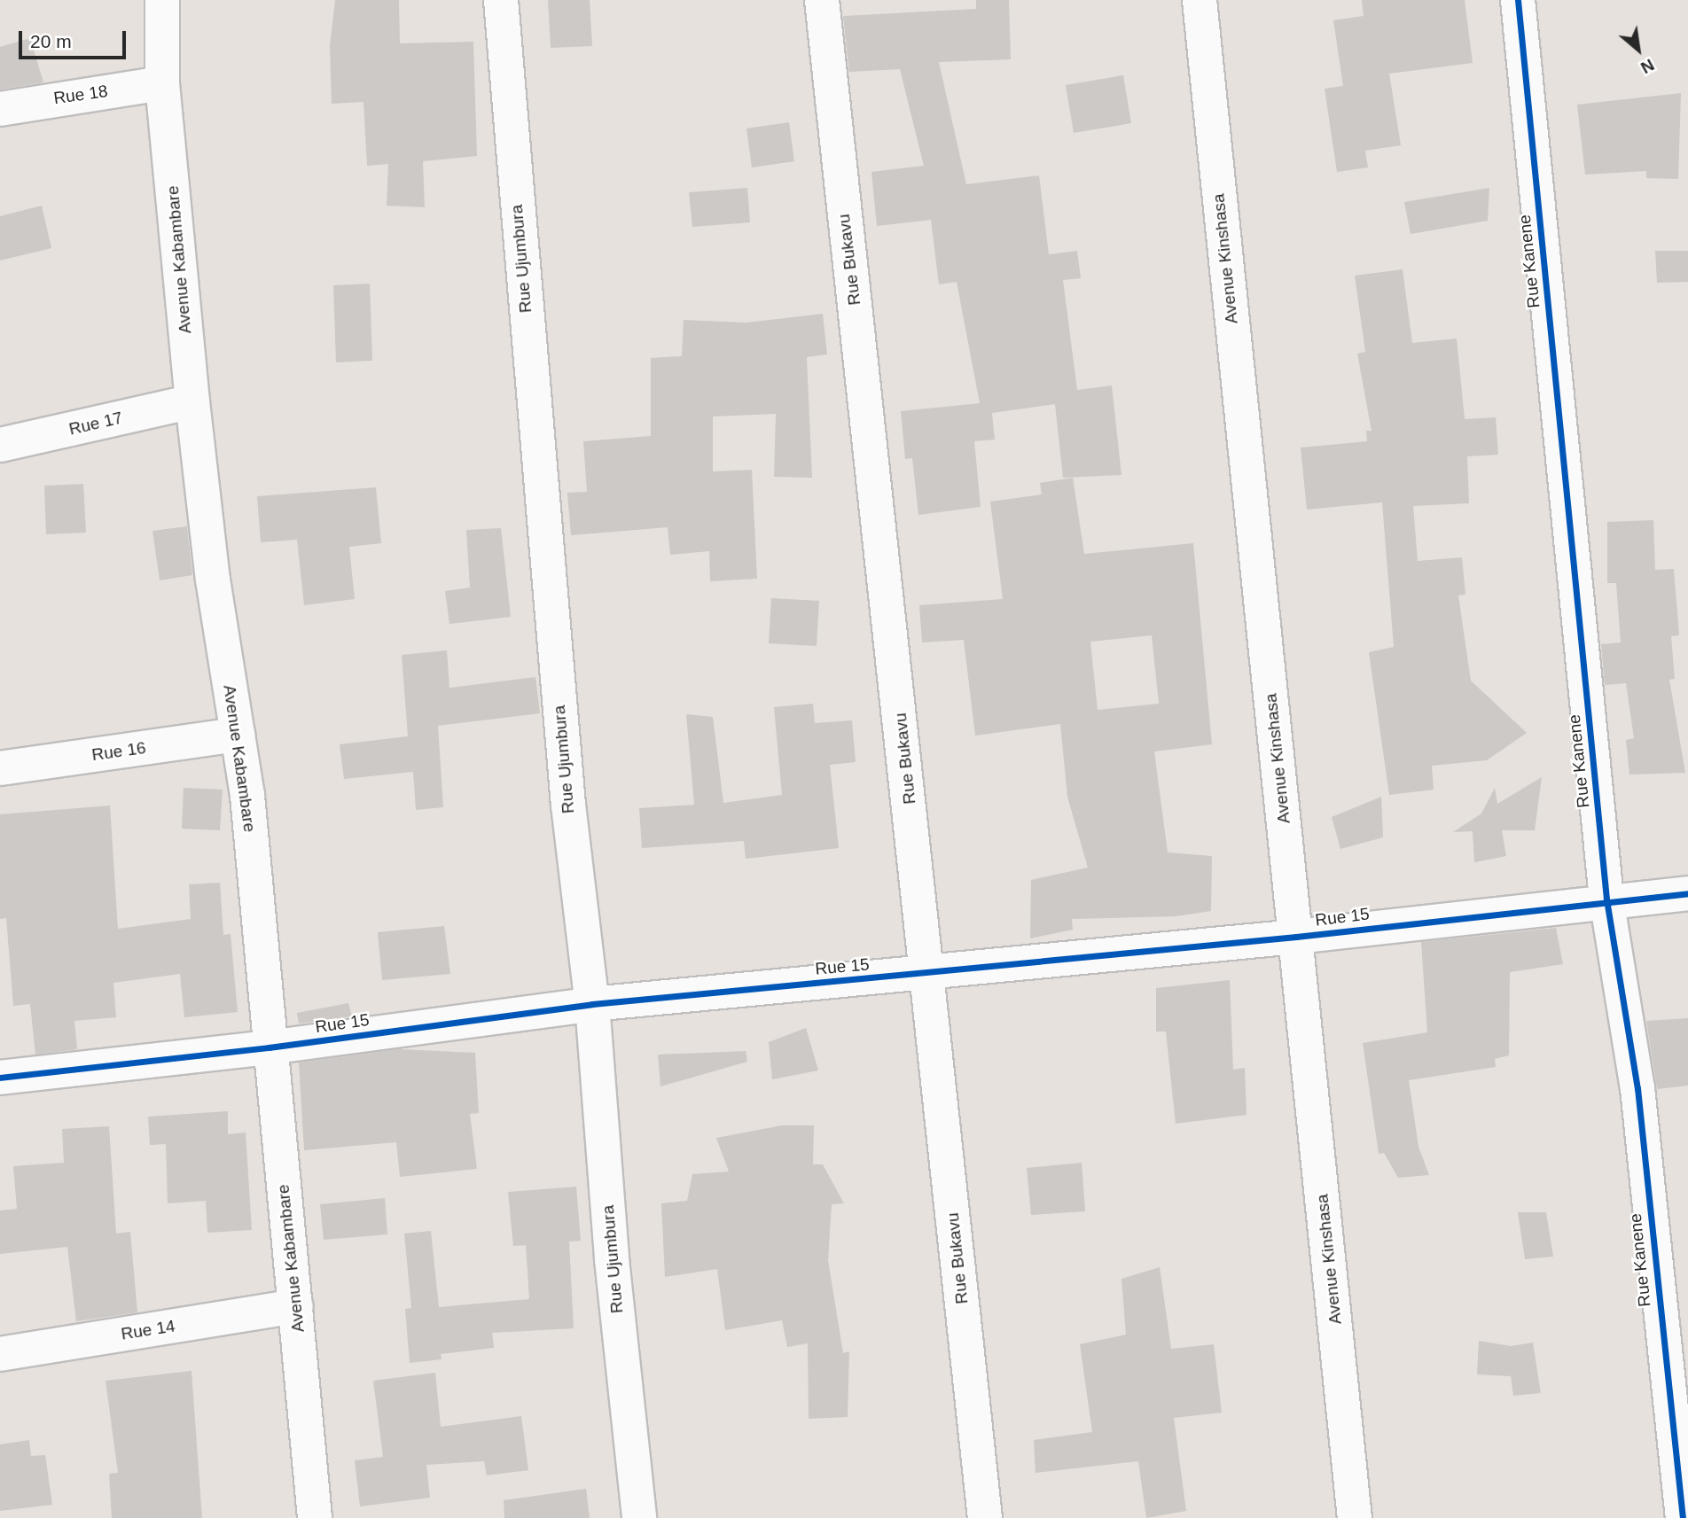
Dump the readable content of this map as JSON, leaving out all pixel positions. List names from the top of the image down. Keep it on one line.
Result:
{"streets":{"street":["Rue 18","Rue Ujumbura","Avenue Kinshasa","Avenue Kabambare","Rue Bukavu","Rue Kanene","Rue 17","Rue 16","Rue 15","Rue 14"]},"crossings":[["Rue 18","Avenue Kabambare"],["Rue Ujumbura","Rue 15"],["Avenue Kinshasa","Rue 15"],["Avenue Kabambare","Rue 17"],["Avenue Kabambare","Rue 16"],["Avenue Kabambare","Rue 15"],["Avenue Kabambare","Rue 14"],["Rue Bukavu","Rue 15"],["Rue Kanene","Rue 15"]],"scale_bar":"20 m","north":"bottom right"}
